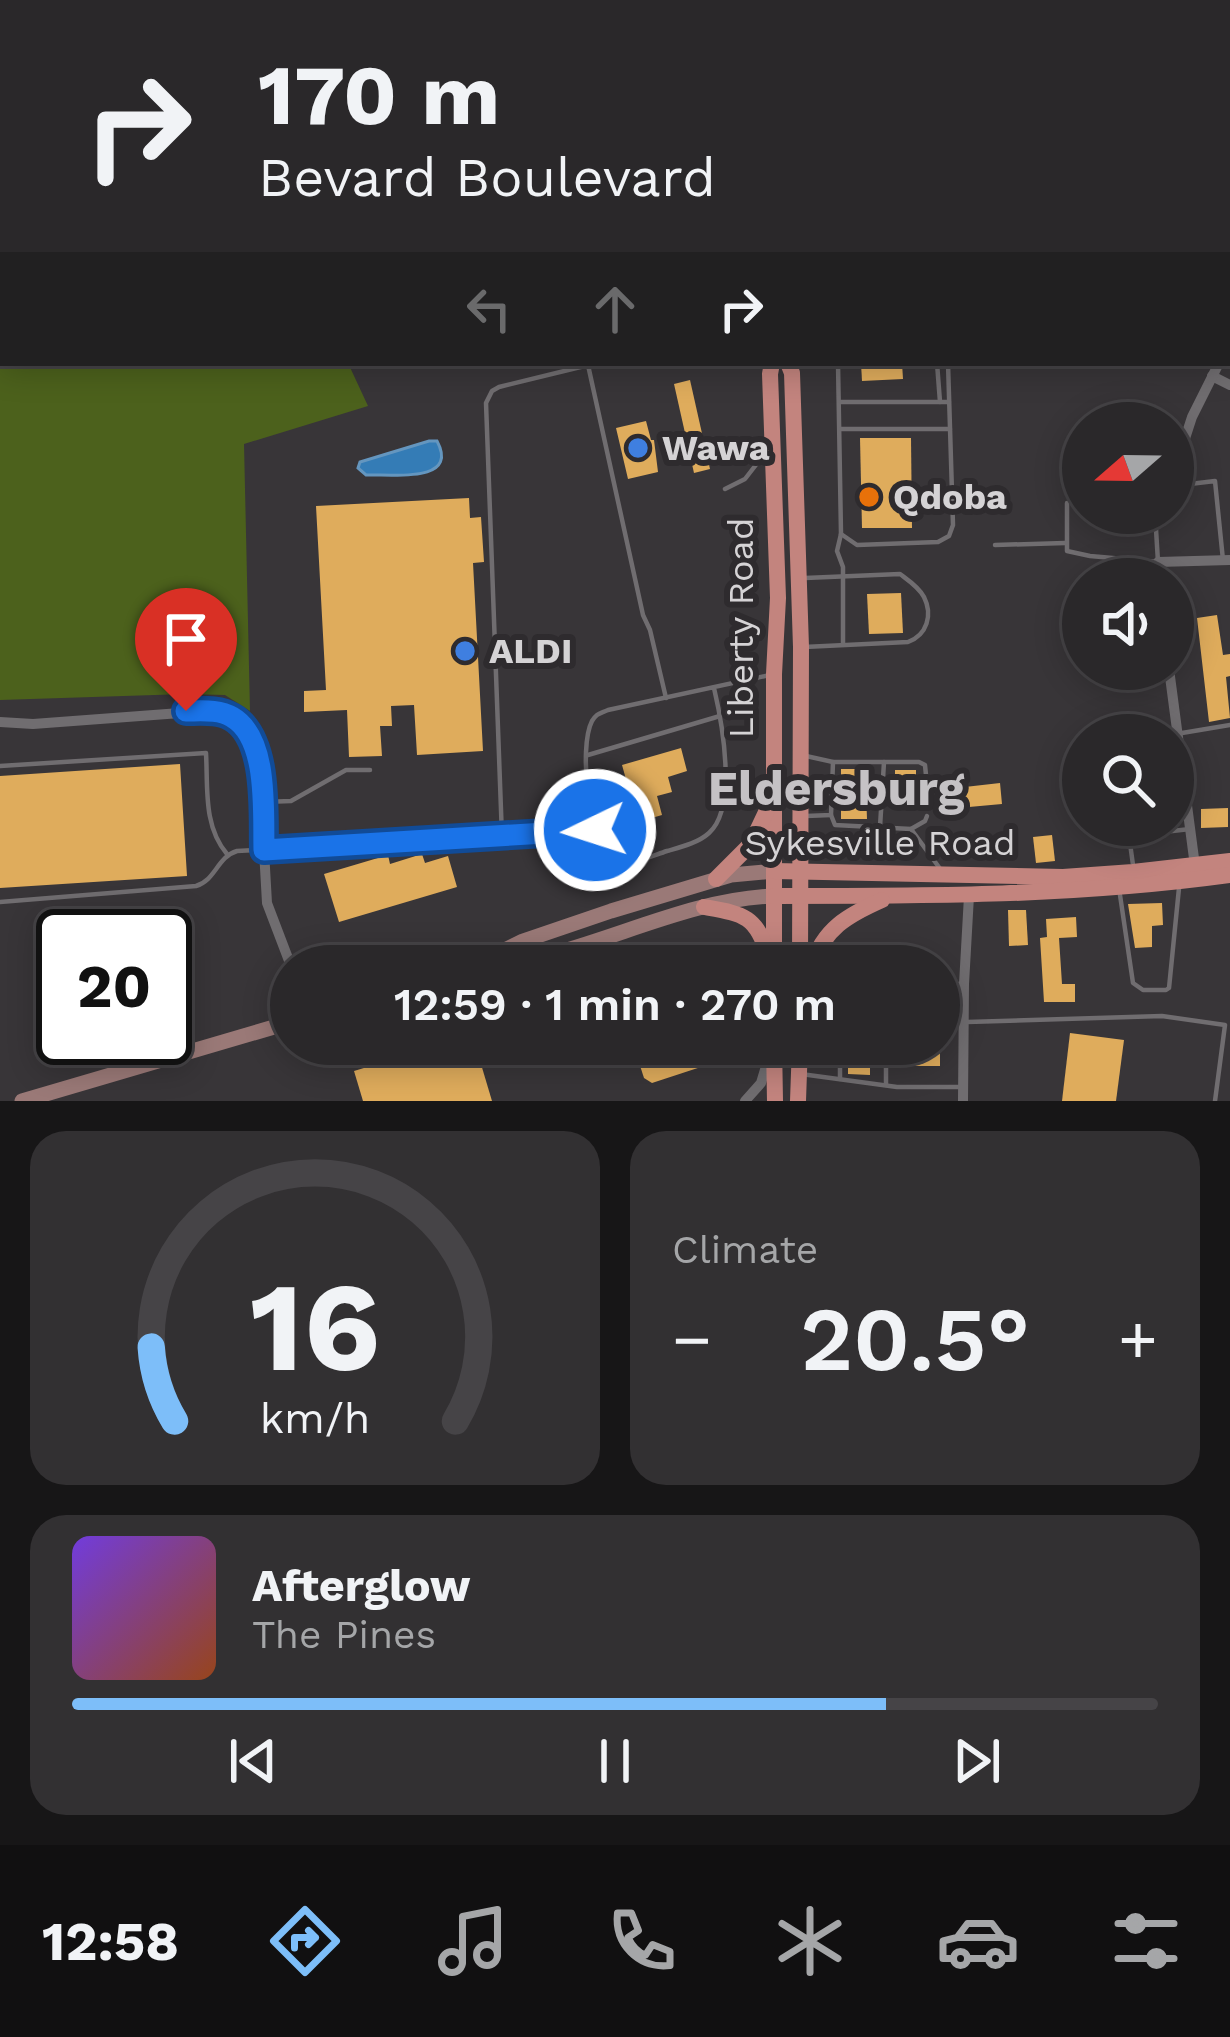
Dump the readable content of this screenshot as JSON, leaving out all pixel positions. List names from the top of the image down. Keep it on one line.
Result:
{"streets":{"main road":["Liberty Road","Sykesville Road"]},"crossings":[["Liberty Road","Sykesville Road"]],"districts":["Eldersburg"],"places":["Wawa","Qdoba","ALDI"],"north":"left","page":{"turn":["170 m","Bevard Boulevard"],"limit":"20","trip":"12:59 · 1 min · 270 m","tile":"Climate","heat":["−","20.5°","+"],"song":["Afterglow","The Pines"],"tabs":"12:58","gauge":["16","km/h"]}}
